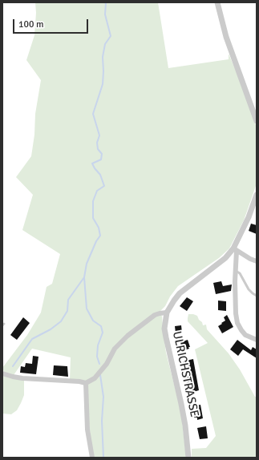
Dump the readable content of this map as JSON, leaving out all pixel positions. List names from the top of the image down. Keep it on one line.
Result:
{"streets":{"street":["ULRICHSTRASSE"]},"scale_bar":"100 m"}
